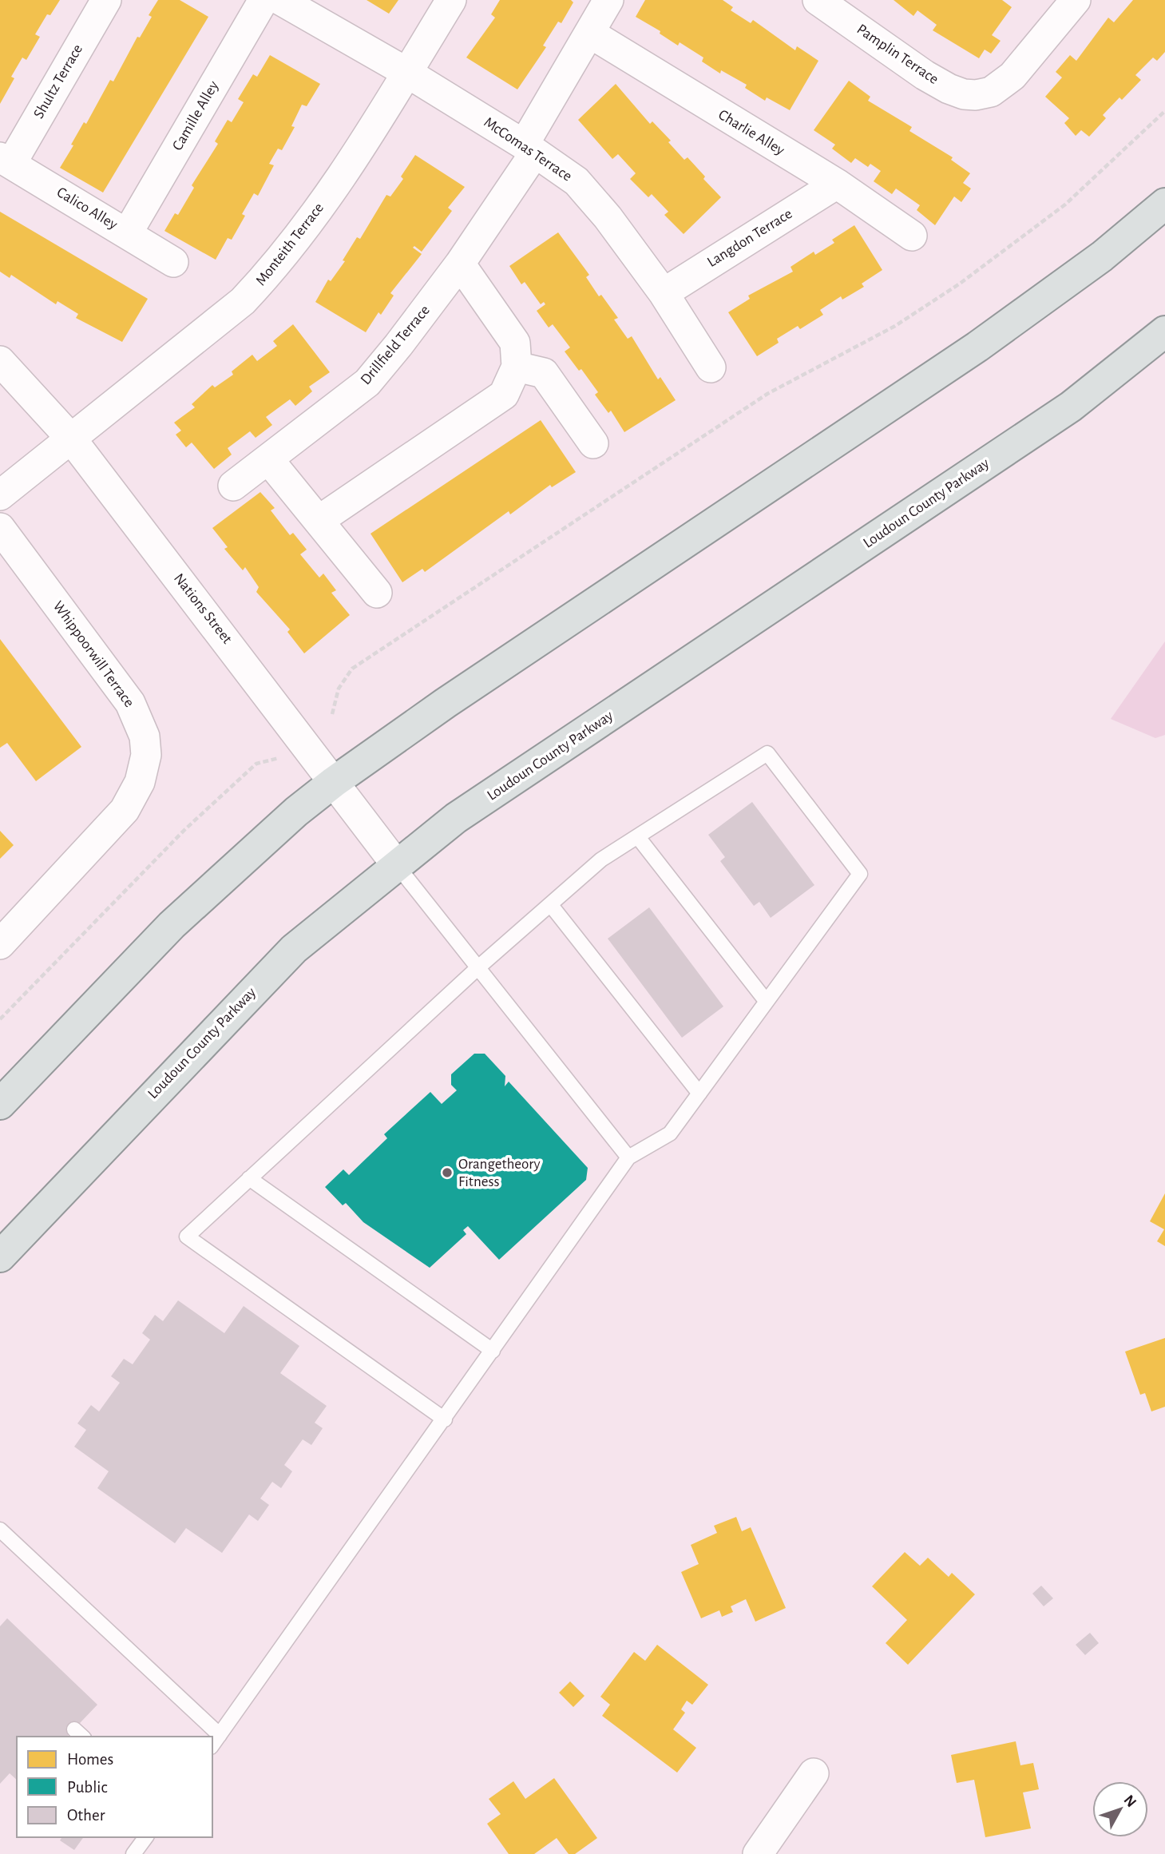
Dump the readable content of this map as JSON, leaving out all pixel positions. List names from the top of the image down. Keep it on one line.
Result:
{"streets":{"main road":["Loudoun County Parkway"],"street":["Pamplin Terrace","Shultz Terrace","Camille Alley","Charlie Alley","McComas Terrace","Calico Alley","Langdon Terrace","Monteith Terrace","Drillfield Terrace","Nations Street","Whippoorwill Terrace"]},"crossings":[["Shultz Terrace","Calico Alley"],["Camille Alley","McComas Terrace"],["Camille Alley","Calico Alley"],["Charlie Alley","Langdon Terrace"],["McComas Terrace","Langdon Terrace"],["McComas Terrace","Monteith Terrace"],["McComas Terrace","Drillfield Terrace"],["Monteith Terrace","Nations Street"],["Loudoun County Parkway","Nations Street"]],"places":["Orangetheory Fitness"],"legend":["Homes","Public","Other"],"north":"top right"}
